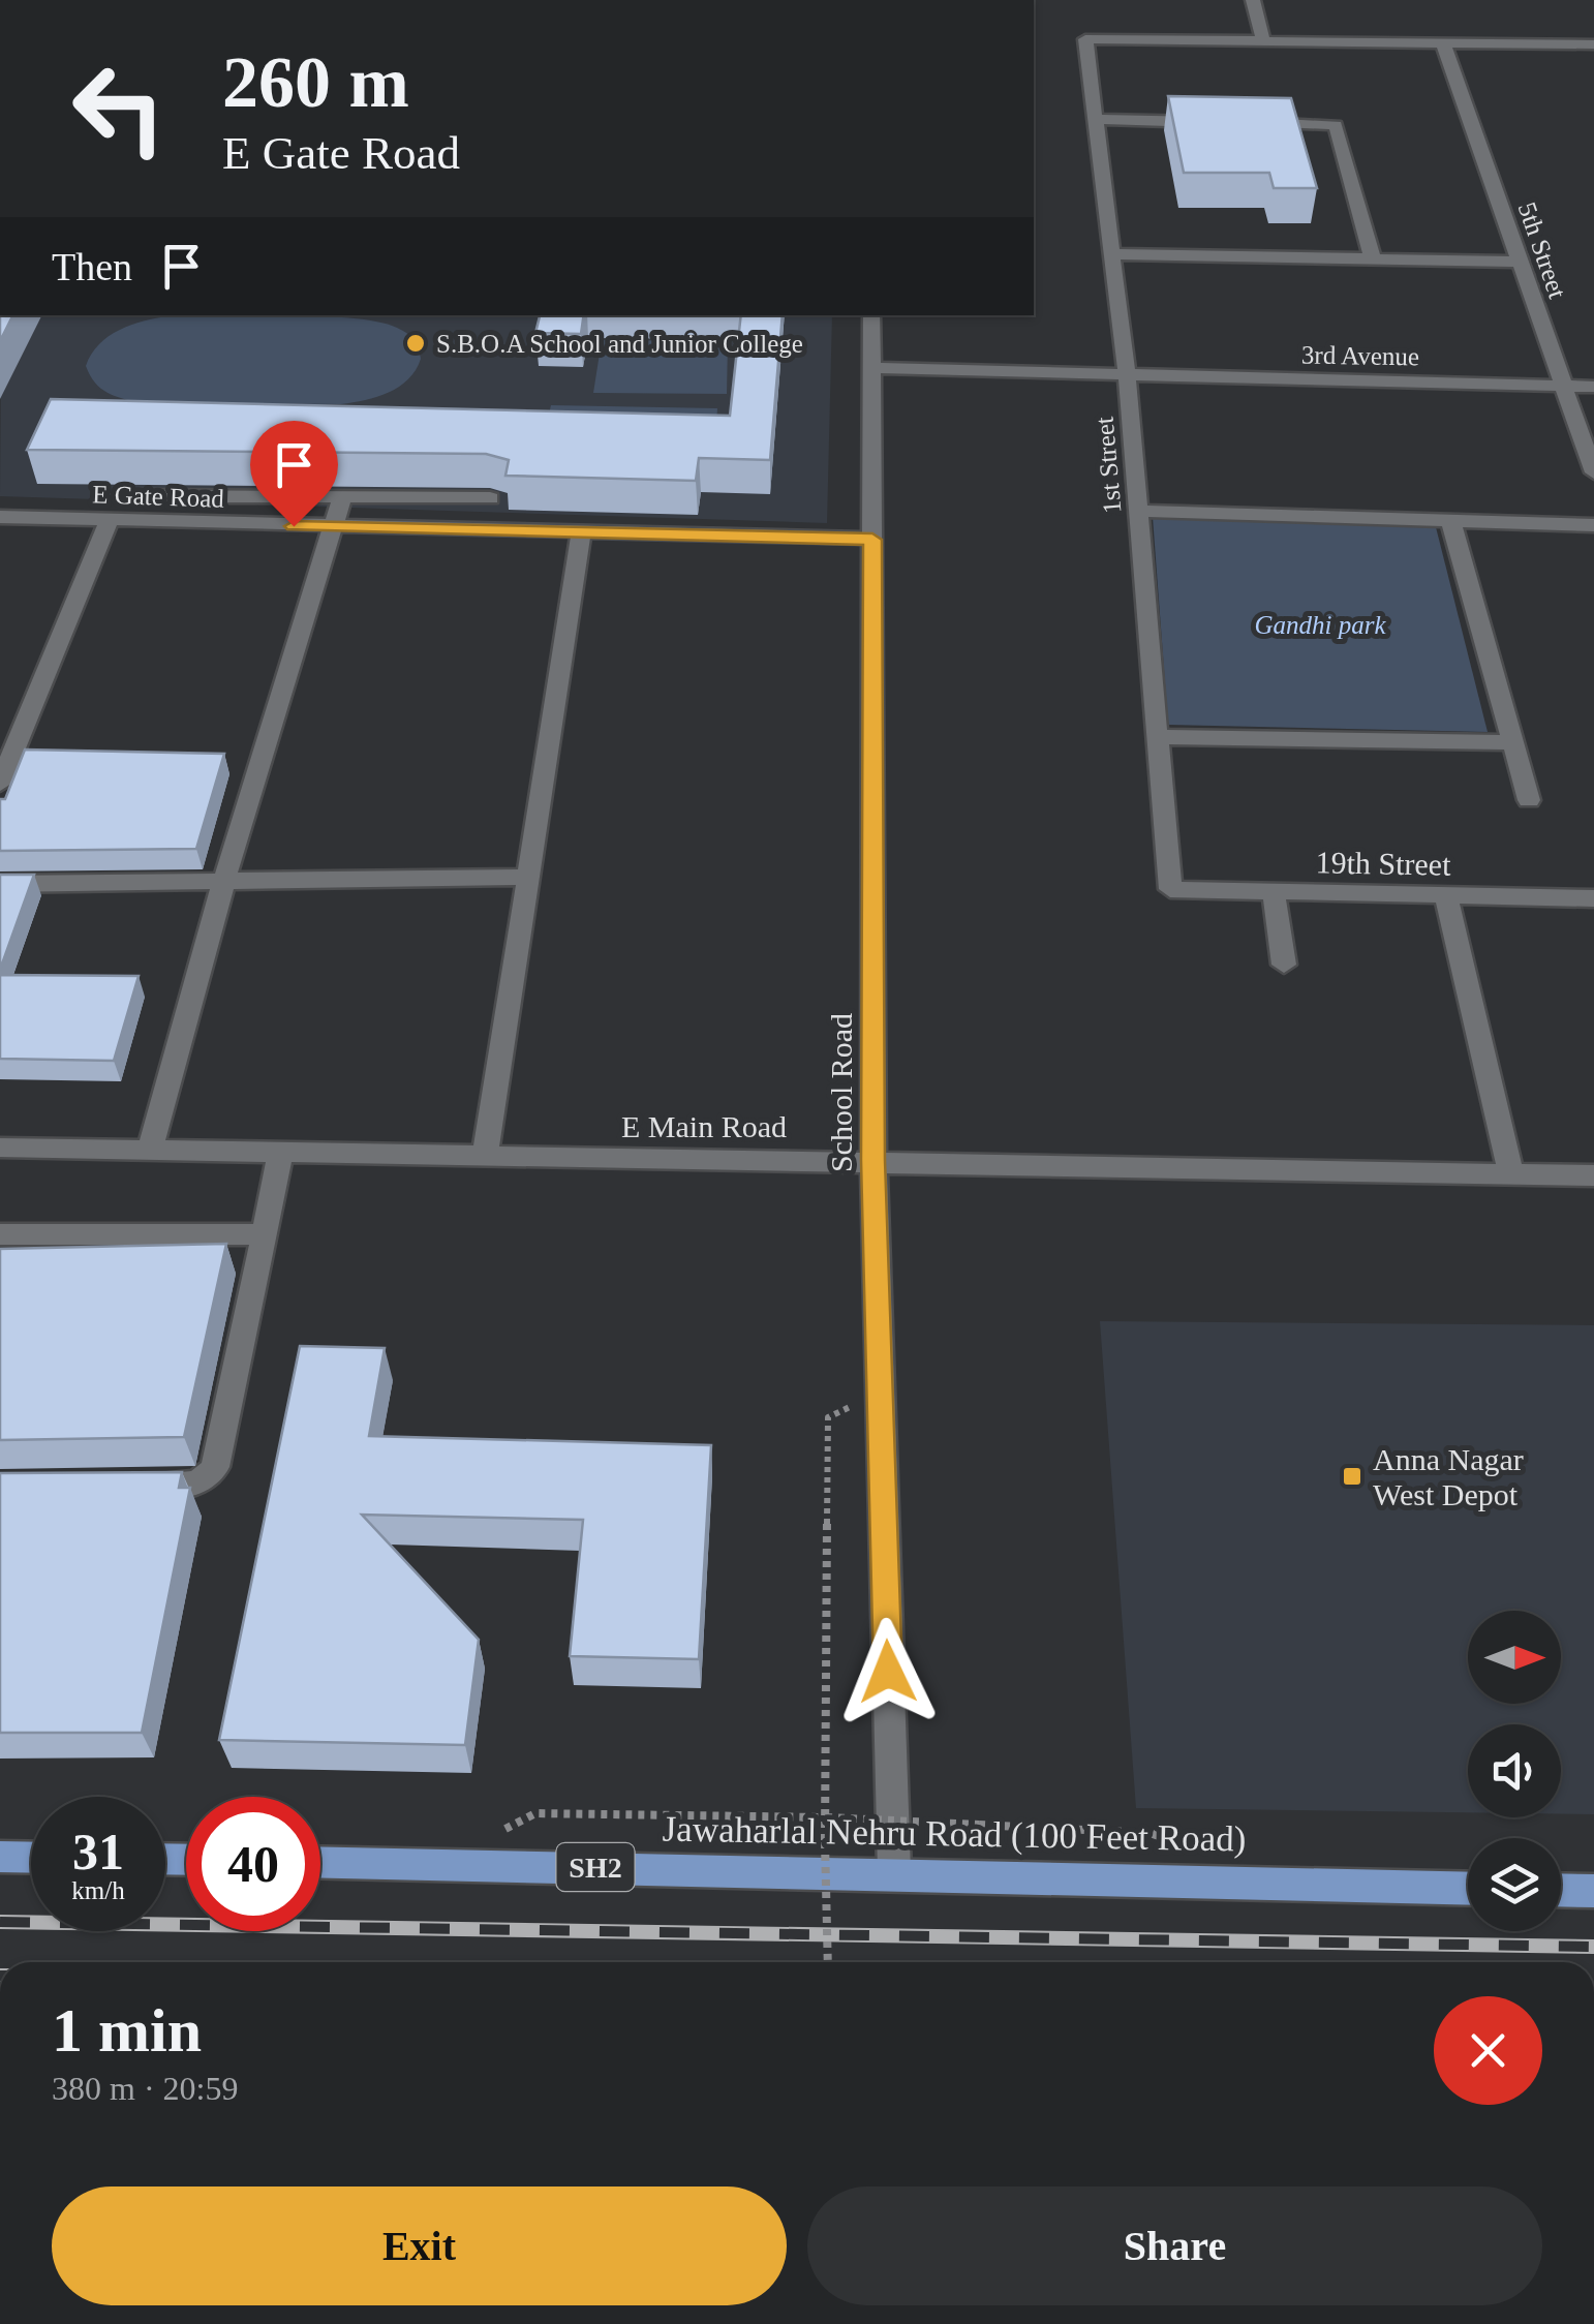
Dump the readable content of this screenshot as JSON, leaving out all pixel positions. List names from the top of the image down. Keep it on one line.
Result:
{"streets":{"main road":["Jawaharlal Nehru Road (100 Feet Road)","SH2"],"street":["5th Street","3rd Avenue","1st Street","E Gate Road","19th Street","School Road","E Main Road"]},"crossings":[["5th Street","3rd Avenue"],["3rd Avenue","1st Street"],["3rd Avenue","School Road"],["1st Street","19th Street"],["E Gate Road","School Road"],["School Road","E Main Road"],["School Road","Jawaharlal Nehru Road (100 Feet Road)"]],"parks":["Gandhi park"],"places":{"other":["S.B.O.A School and Junior College"],"transit":["Anna Nagar West Depot"]},"north":"right","page":{"turn":["260 m","E Gate Road"],"then":"Then","speed":"31 km/h","limit":"40","heading":["1 min","380 m · 20:59"],"buttons":["Exit","Share"]}}
